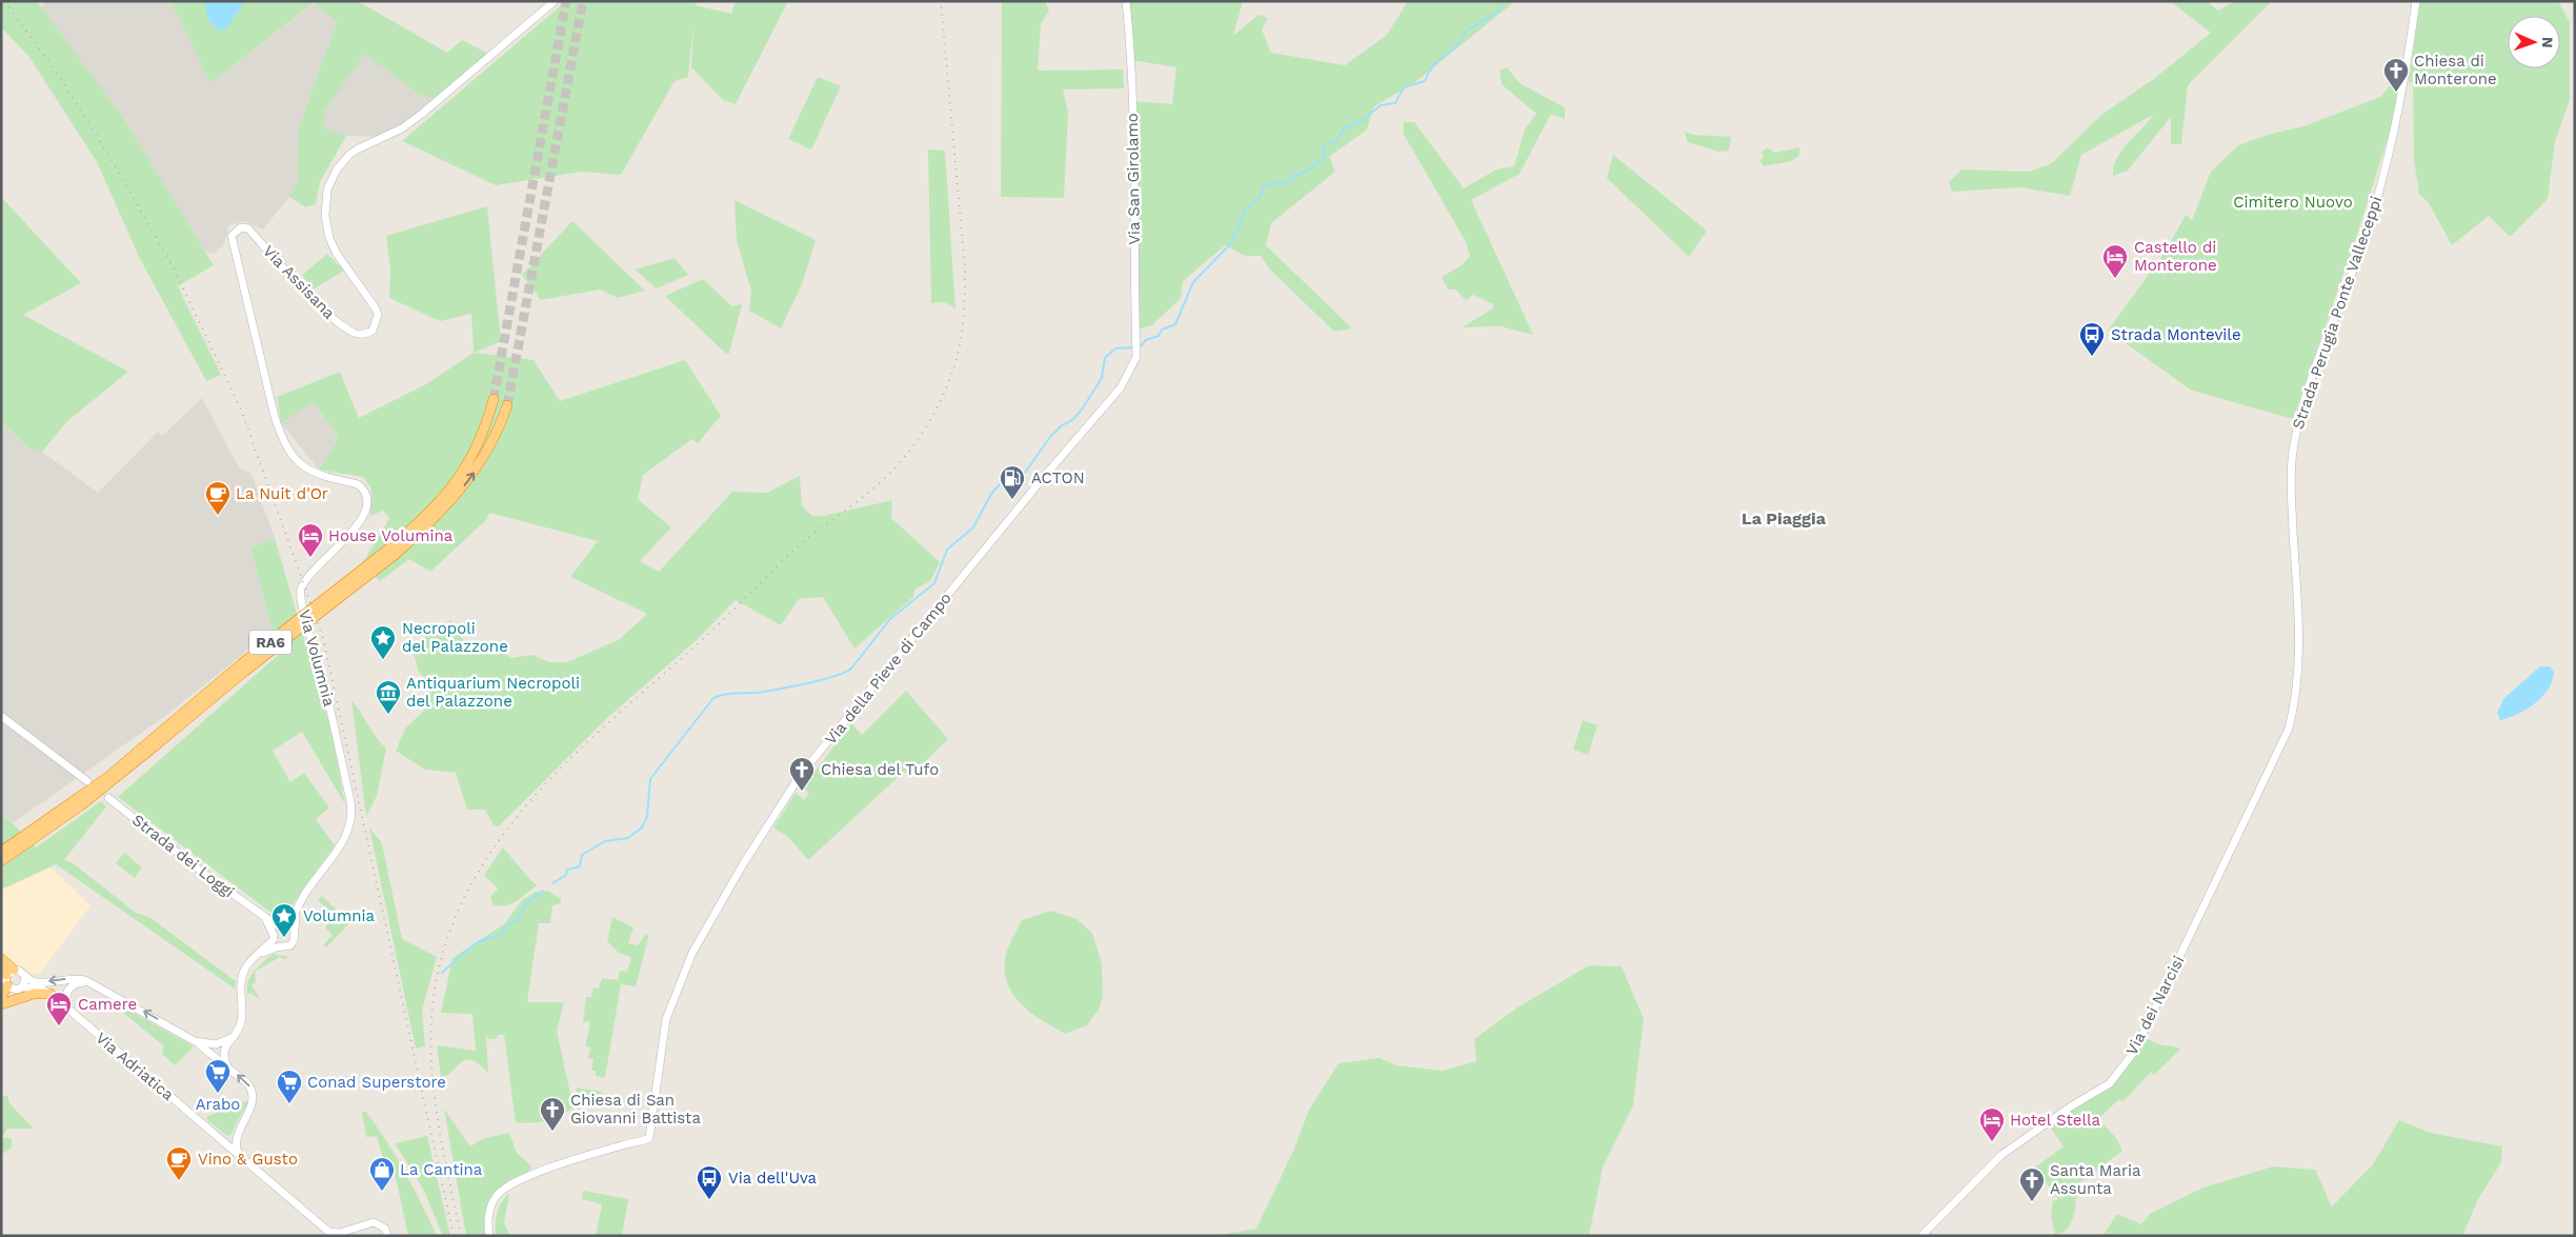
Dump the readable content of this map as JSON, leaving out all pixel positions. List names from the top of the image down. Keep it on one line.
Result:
{"streets":{"highway":["RA6"],"street":["Via San Girolamo","Via Assisana","Strada Perugia Ponte Valleceppi","Via Volumnia","Via della Pieve di Campo","Strada dei Loggi","Via dei Narcisi","Via Adriatica"]},"crossings":[["Via San Girolamo","Via della Pieve di Campo"],["Via Assisana","Via Volumnia"],["Strada Perugia Ponte Valleceppi","Via dei Narcisi"],["Via Volumnia","Strada dei Loggi"]],"districts":["La Piaggia"],"parks":["Cimitero Nuovo"],"places":{"church":["Chiesa di Monterone","Chiesa del Tufo","Chiesa di San Giovanni Battista","Santa Maria Assunta"],"hotel":["Castello di Monterone","House Volumina","Camere","Hotel Stella"],"bus stop":["Strada Montevile","Via dell'Uva"],"fuel station":["ACTON"],"cafe":["La Nuit d'Or","Vino & Gusto"],"place":["Necropoli del Palazzone","Volumnia"],"museum":["Antiquarium Necropoli del Palazzone"],"supermarket":["Arabo","Conad Superstore"],"shop":["La Cantina"]},"north":"right"}
